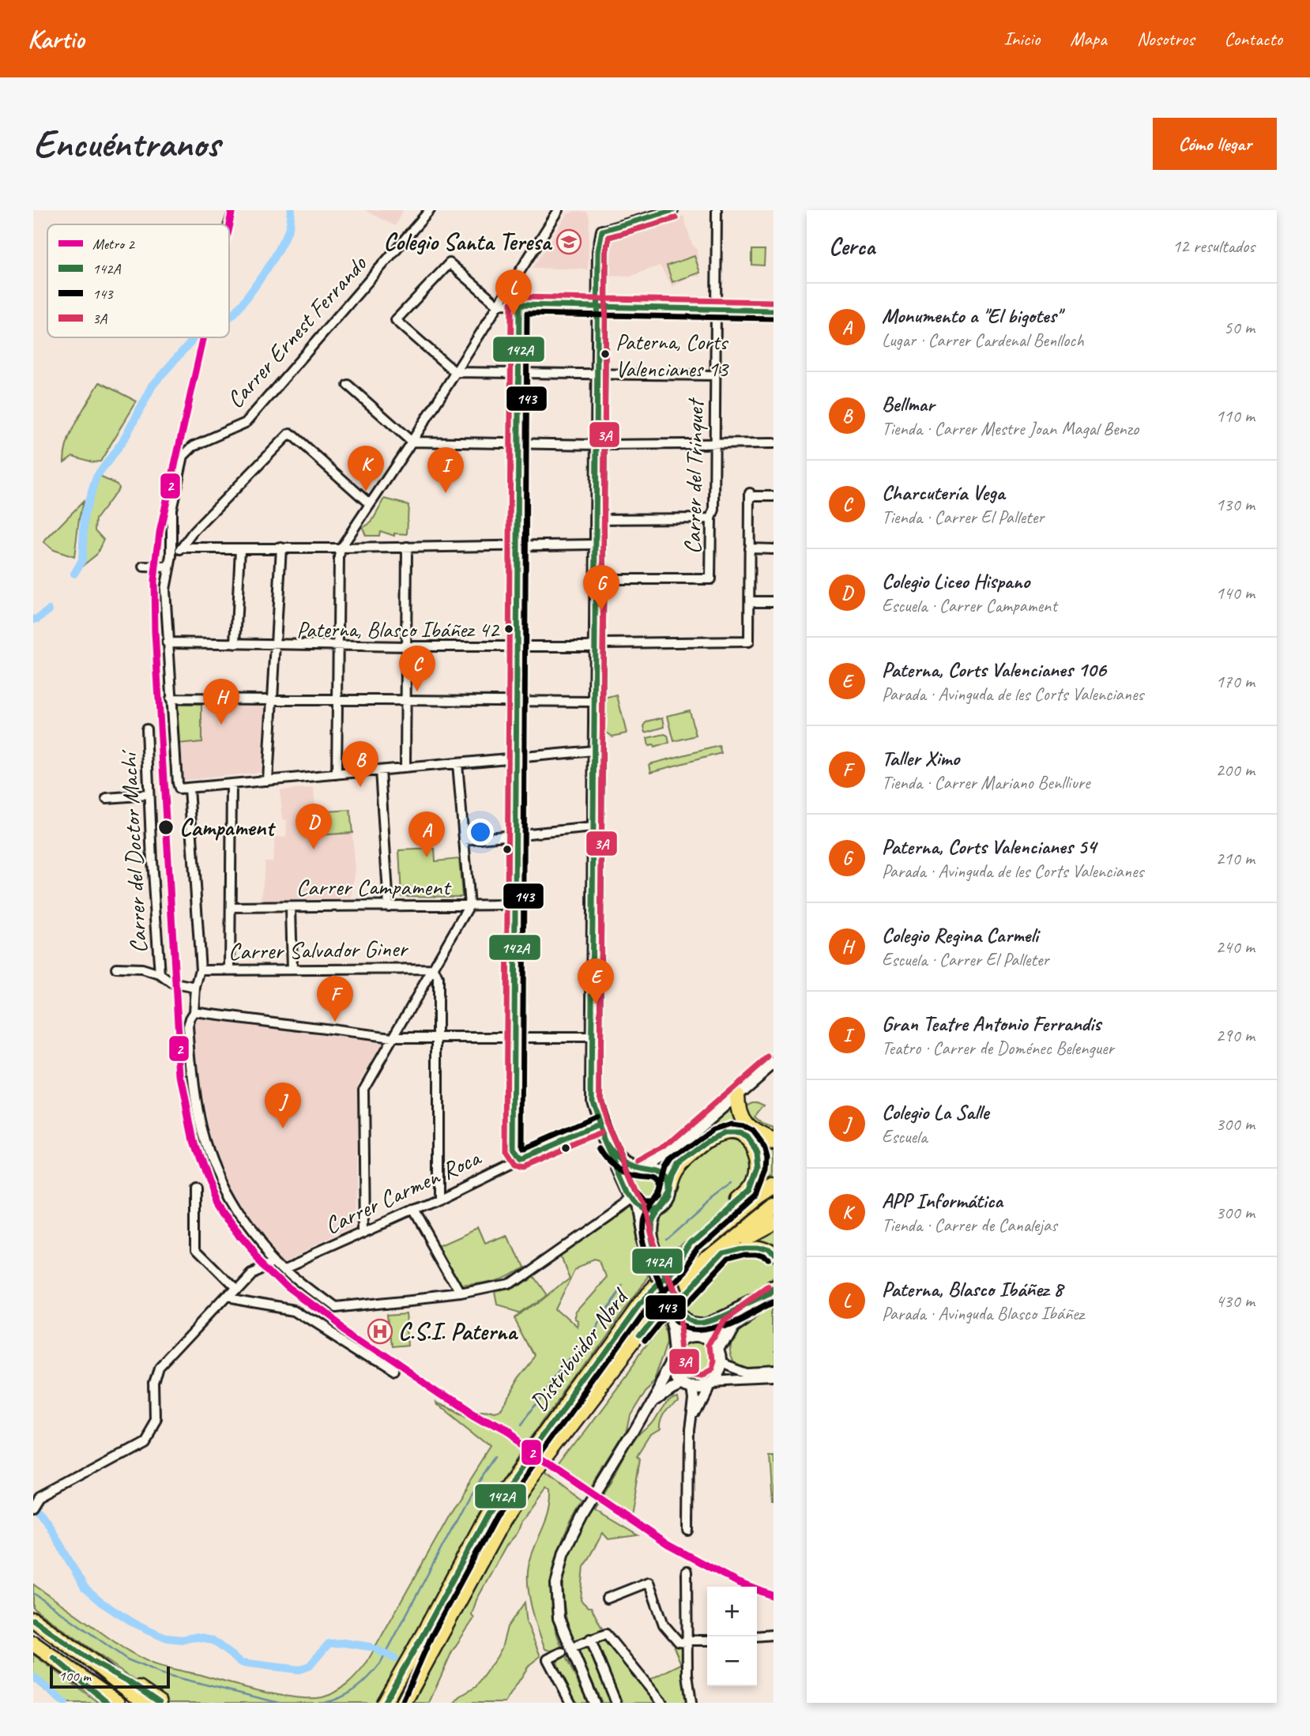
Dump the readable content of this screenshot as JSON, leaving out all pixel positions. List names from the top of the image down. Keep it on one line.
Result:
{"streets":{"highway":["Distribuïdor Nord"],"street":["Carrer Ernest Ferrando","Carrer del Trinquet","Carrer del Doctor Machí","Carrer Campament","Carrer Salvador Giner","Carrer Carmen Roca"]},"places":{"school or university":["Colegio Santa Teresa"],"other":["Paterna, Corts Valencianes 13","Paterna, Blasco Ibáñez 42","Campament"],"hospital":["C.S.I. Paterna"]},"lines":["metro line 2","transit line 142A","transit line 143","transit line 3A"],"legend":["Metro 2","142A","143","3A"],"scale_bar":"100 m","page":{"header":"Kartio","nav":["Inicio","Mapa","Nosotros","Contacto"],"buttons":"Cómo llegar","title":"Encuéntranos","heading":["Cerca","12 resultados"],"pins":["L","K","I","G","C","H","B","D","A","E","F","J"],"list":[{"mark":"A","name":"Monumento a \"El bigotes\"","note":"Lugar · Carrer Cardenal Benlloch","value":"50 m"},{"mark":"B","name":"Bellmar","note":"Tienda · Carrer Mestre Joan Magal Benzo","value":"110 m"},{"mark":"C","name":"Charcutería Vega","note":"Tienda · Carrer El Palleter","value":"130 m"},{"mark":"D","name":"Colegio Liceo Hispano","note":"Escuela · Carrer Campament","value":"140 m"},{"mark":"E","name":"Paterna, Corts Valencianes 106","note":"Parada · Avinguda de les Corts Valencianes","value":"170 m"},{"mark":"F","name":"Taller Ximo","note":"Tienda · Carrer Mariano Benlliure","value":"200 m"},{"mark":"G","name":"Paterna, Corts Valencianes 54","note":"Parada · Avinguda de les Corts Valencianes","value":"210 m"},{"mark":"H","name":"Colegio Regina Carmeli","note":"Escuela · Carrer El Palleter","value":"240 m"},{"mark":"I","name":"Gran Teatre Antonio Ferrandis","note":"Teatro · Carrer de Doménec Belenguer","value":"290 m"},{"mark":"J","name":"Colegio La Salle","note":"Escuela","value":"300 m"},{"mark":"K","name":"APP Informática","note":"Tienda · Carrer de Canalejas","value":"300 m"},{"mark":"L","name":"Paterna, Blasco Ibáñez 8","note":"Parada · Avinguda Blasco Ibáñez","value":"430 m"}],"map_buttons":["+","−"],"scale":"100 m"}}
